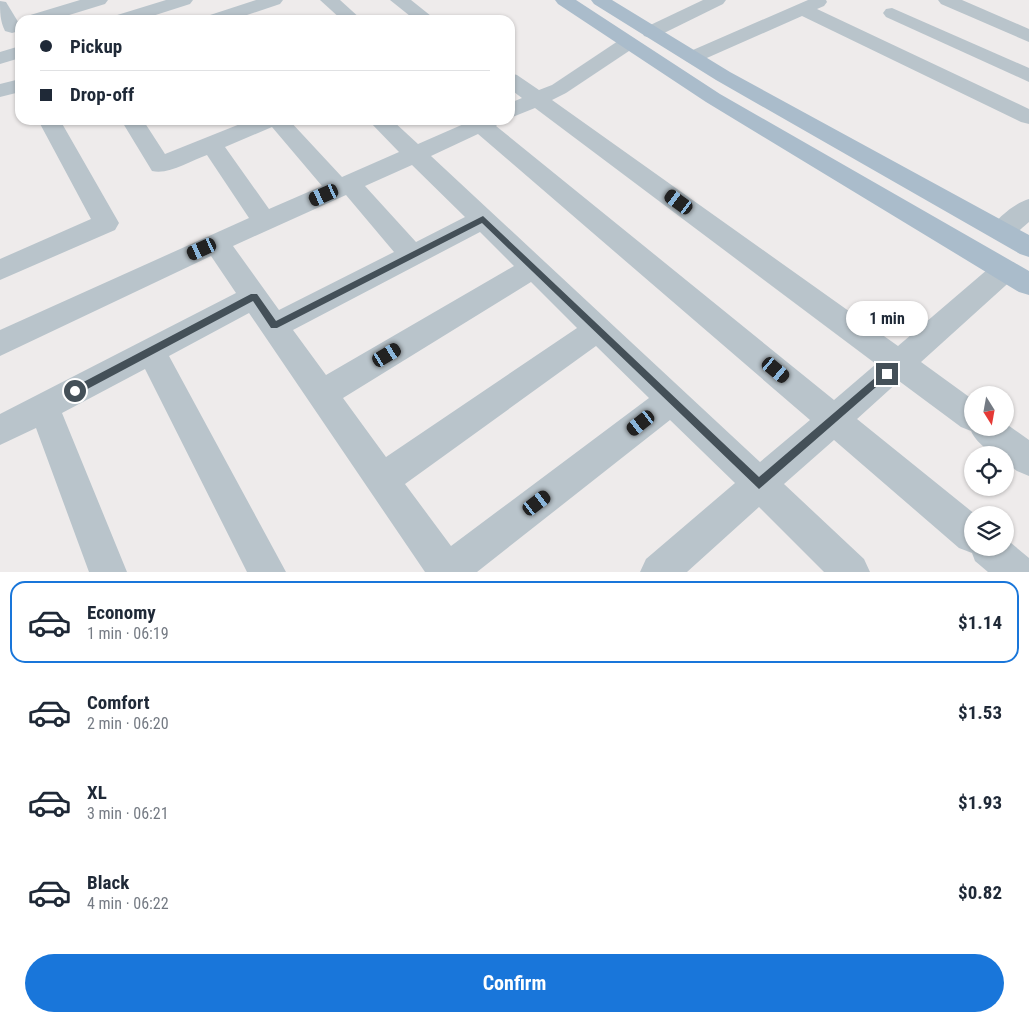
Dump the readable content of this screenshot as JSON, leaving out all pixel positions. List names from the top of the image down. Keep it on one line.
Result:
{"north":"bottom","page":{"banner":["Pickup","Drop-off"],"bubble":"1 min","list":[{"name":"Economy","note":"1 min · 06:19","value":"$1.14"},{"name":"Comfort","note":"2 min · 06:20","value":"$1.53"},{"name":"XL","note":"3 min · 06:21","value":"$1.93"},{"name":"Black","note":"4 min · 06:22","value":"$0.82"}],"buttons":"Confirm"}}
